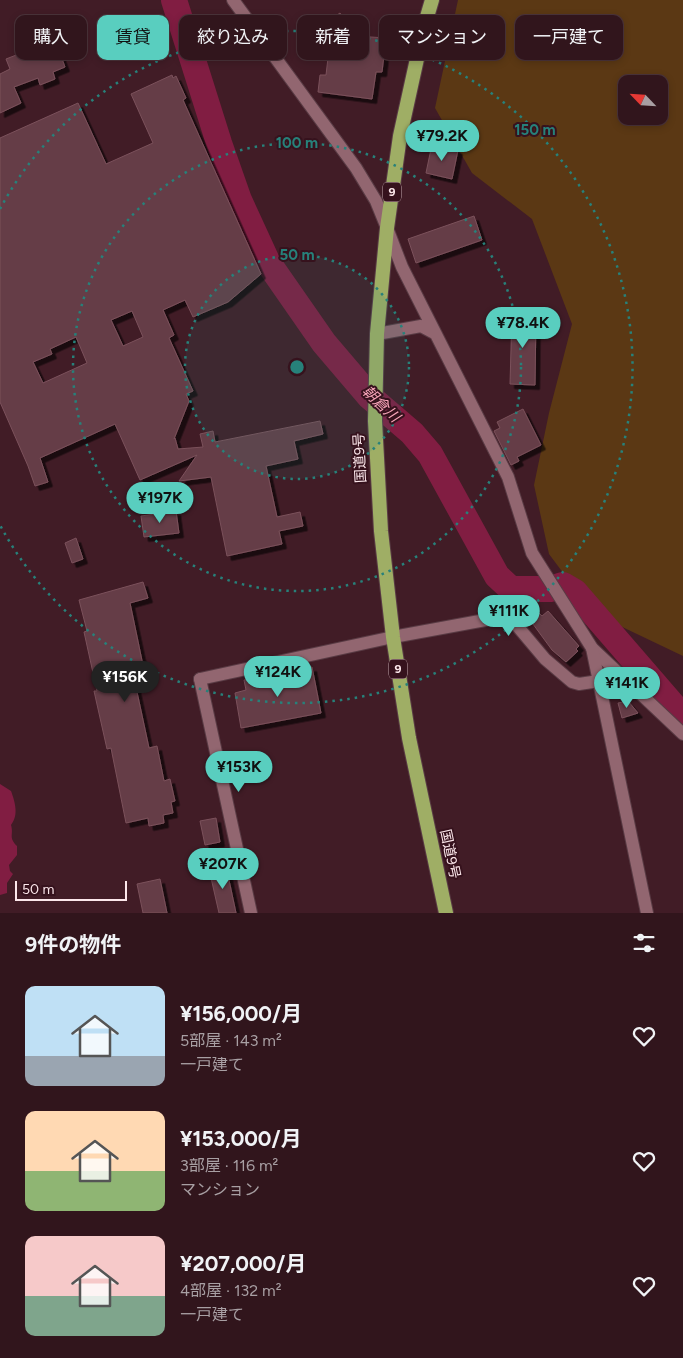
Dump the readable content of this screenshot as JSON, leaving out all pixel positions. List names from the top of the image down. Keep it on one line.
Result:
{"streets":{"highway":["9","国道9号"]},"water":["朝倉川"],"scale_bar":"50 m","north":"top left","page":{"chip":["購入","賃貸","絞り込み","新着","マンション","一戸建て"],"price":["¥79.2K","¥78.4K","¥197K","¥111K","¥124K","¥156K","¥141K","¥153K","¥207K"],"scale":"50 m","heading":"9件の物件","list":[{"name":"¥156,000/月","note":"5部屋 · 143 m² · 一戸建て"},{"name":"¥153,000/月","note":"3部屋 · 116 m² · マンション"},{"name":"¥207,000/月","note":"4部屋 · 132 m² · 一戸建て"}]},"rings":["150 m","100 m","50 m"]}
